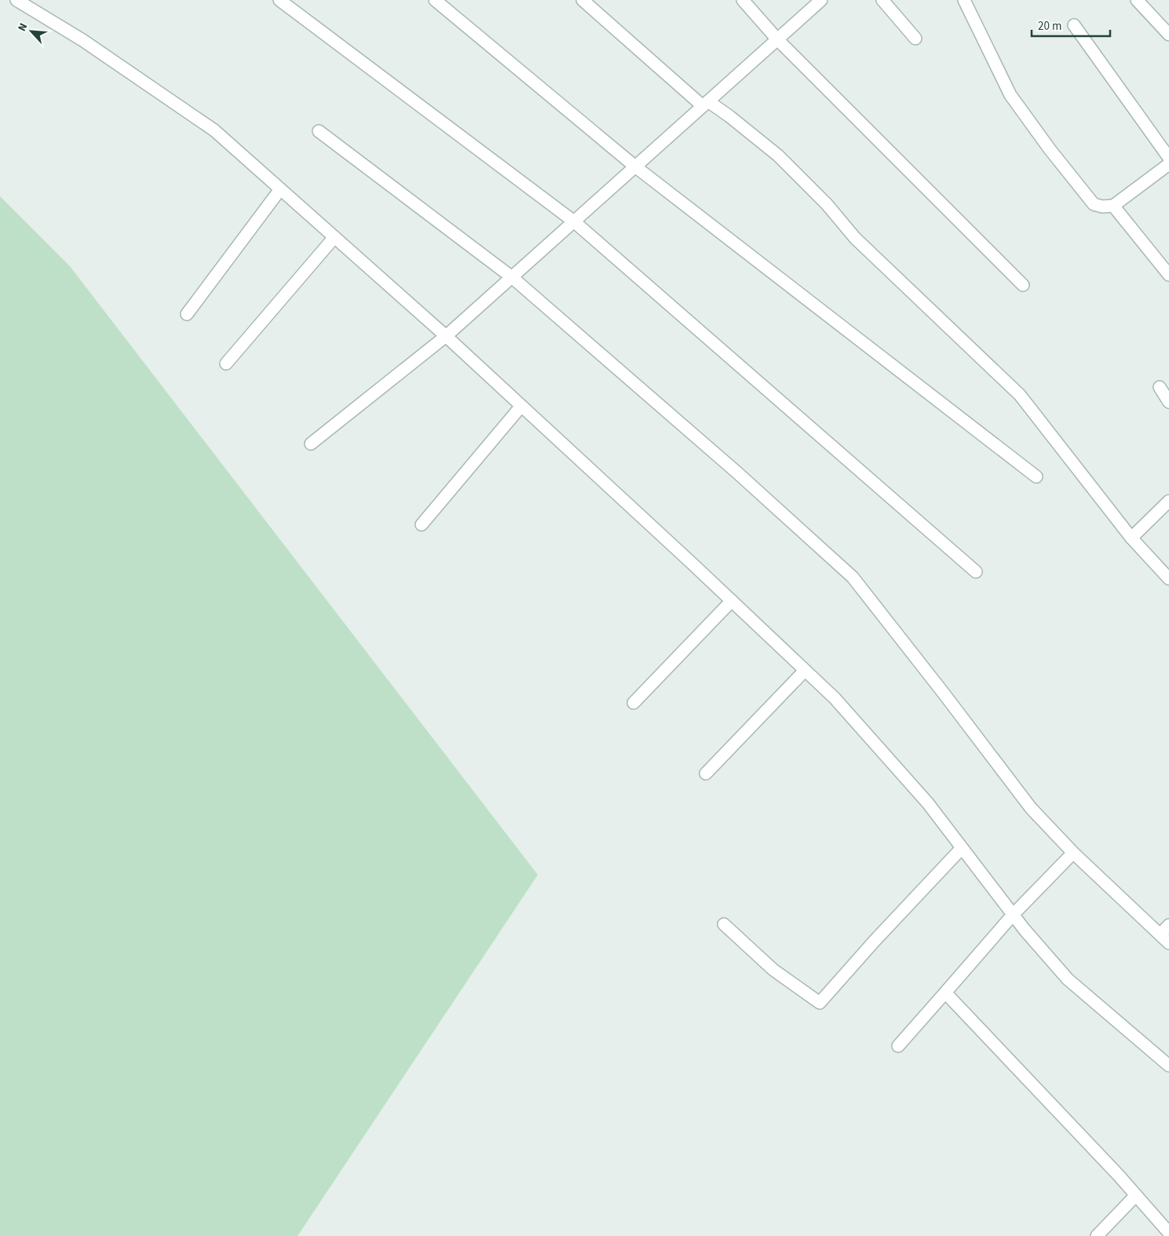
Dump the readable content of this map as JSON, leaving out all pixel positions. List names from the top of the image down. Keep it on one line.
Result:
{"scale_bar":"20 m","north":"top left"}
